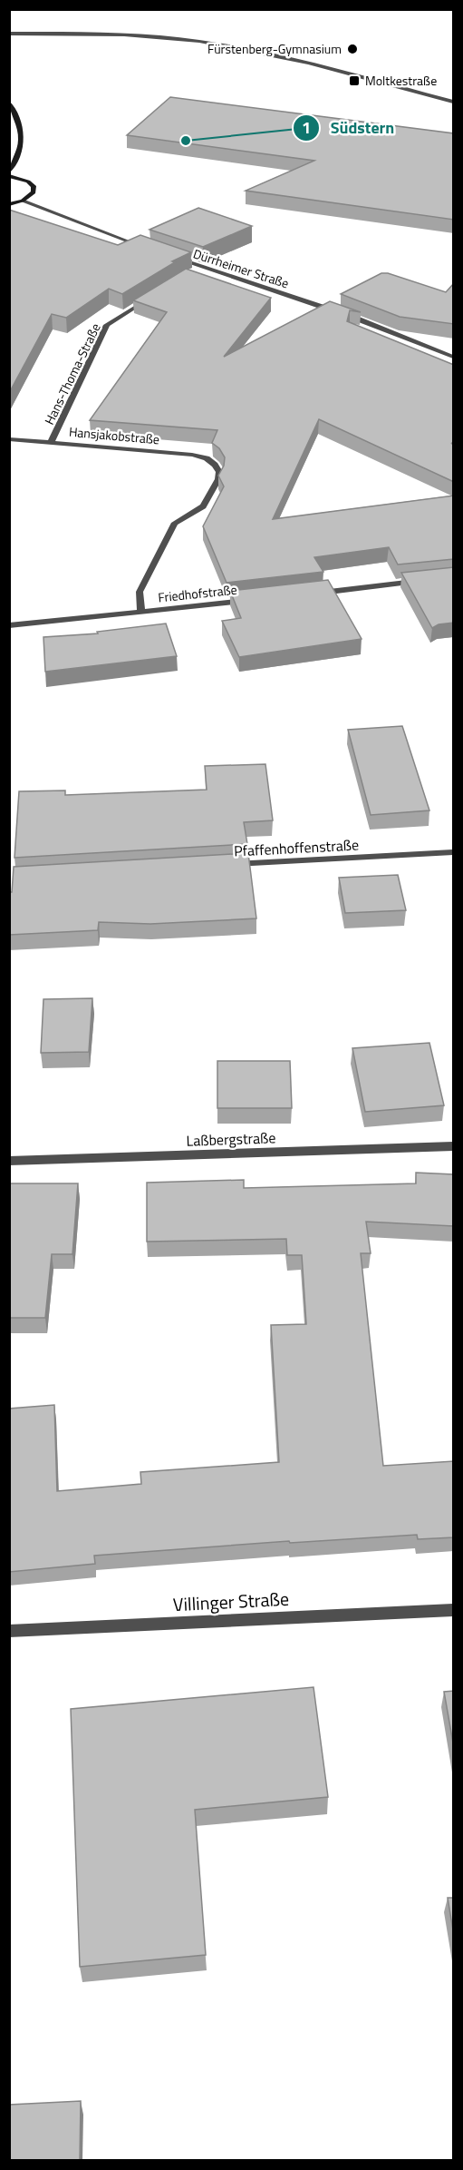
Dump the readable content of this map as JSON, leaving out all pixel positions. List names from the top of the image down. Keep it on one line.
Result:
{"streets":{"street":["Dürrheimer Straße","Hans-Thoma-Straße","Hansjakobstraße","Friedhofstraße","Pfaffenhoffenstraße","Laßbergstraße","Villinger Straße"]},"crossings":[["Hans-Thoma-Straße","Hansjakobstraße"],["Hansjakobstraße","Friedhofstraße"]],"places":{"other":["Fürstenberg-Gymnasium","Südstern"],"transit":["Moltkestraße"]}}
